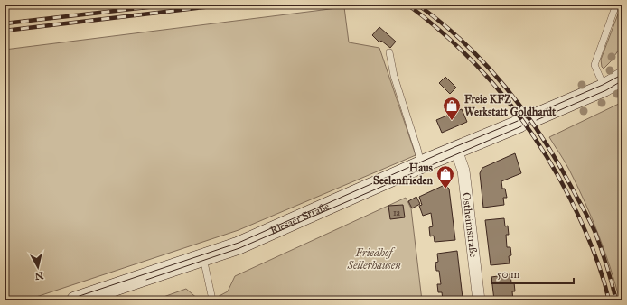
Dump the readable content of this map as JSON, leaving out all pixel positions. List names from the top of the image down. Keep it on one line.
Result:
{"streets":{"main road":["Riesaer Straße"],"street":["Ostheimstraße"]},"crossings":[["Riesaer Straße","Ostheimstraße"]],"parks":["Friedhof Sellerhausen"],"places":{"shop":["Freie KFZ Werkstatt Goldhardt","Haus Seelenfrieden"]},"house_numbers":["1a"],"scale_bar":"50 m","north":"bottom"}
